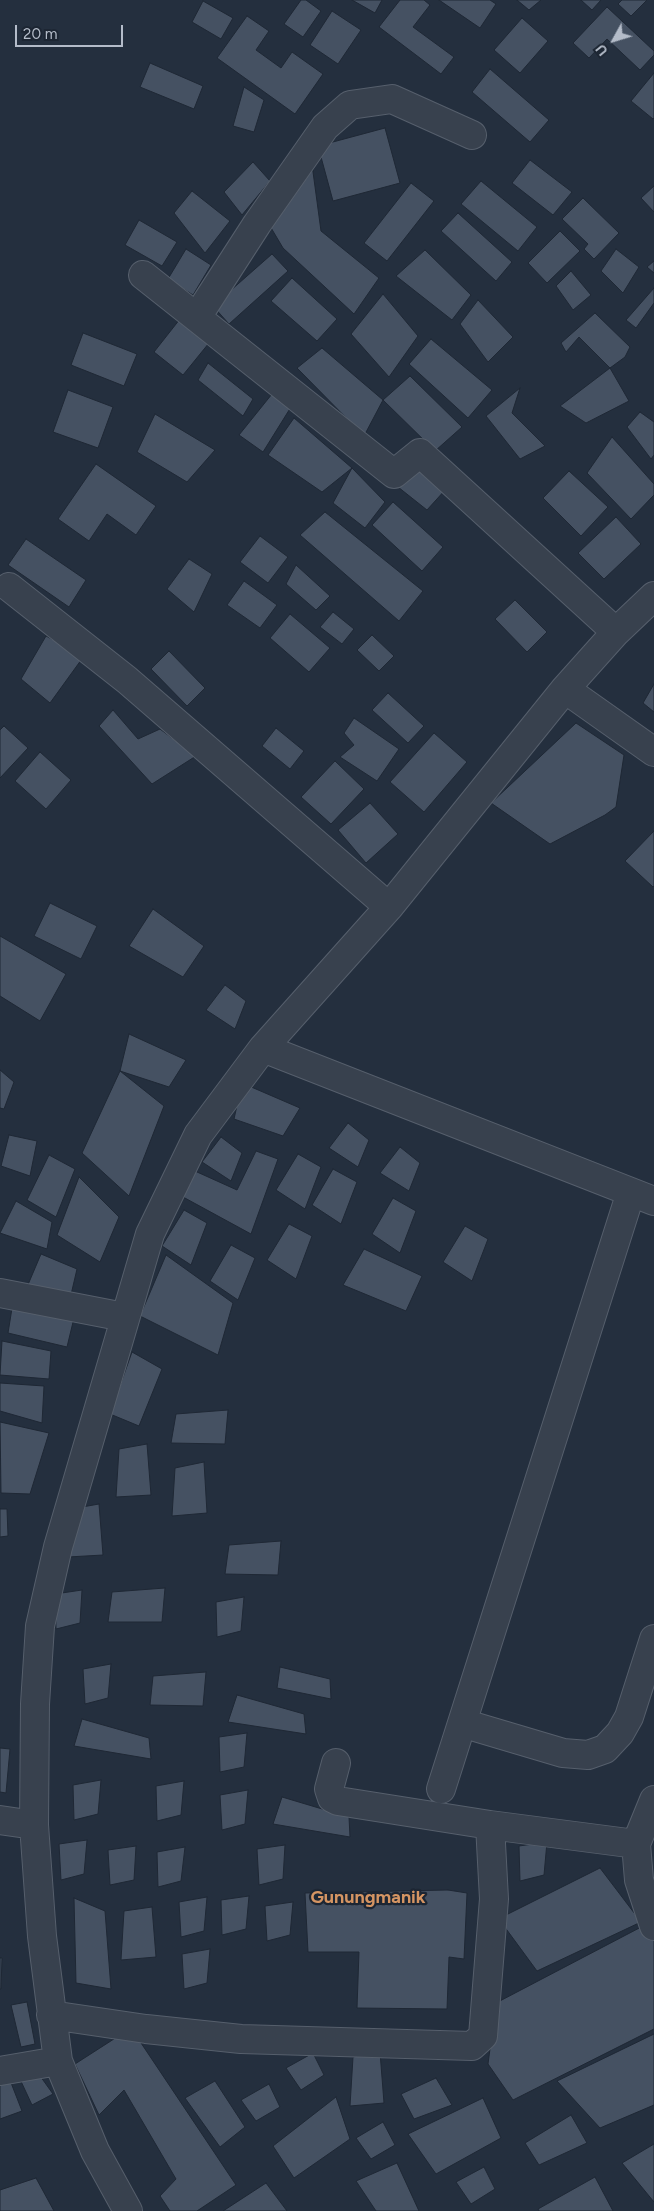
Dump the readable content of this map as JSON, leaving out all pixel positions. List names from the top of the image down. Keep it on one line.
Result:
{"districts":["Gunungmanik"],"scale_bar":"20 m","north":"bottom left"}
